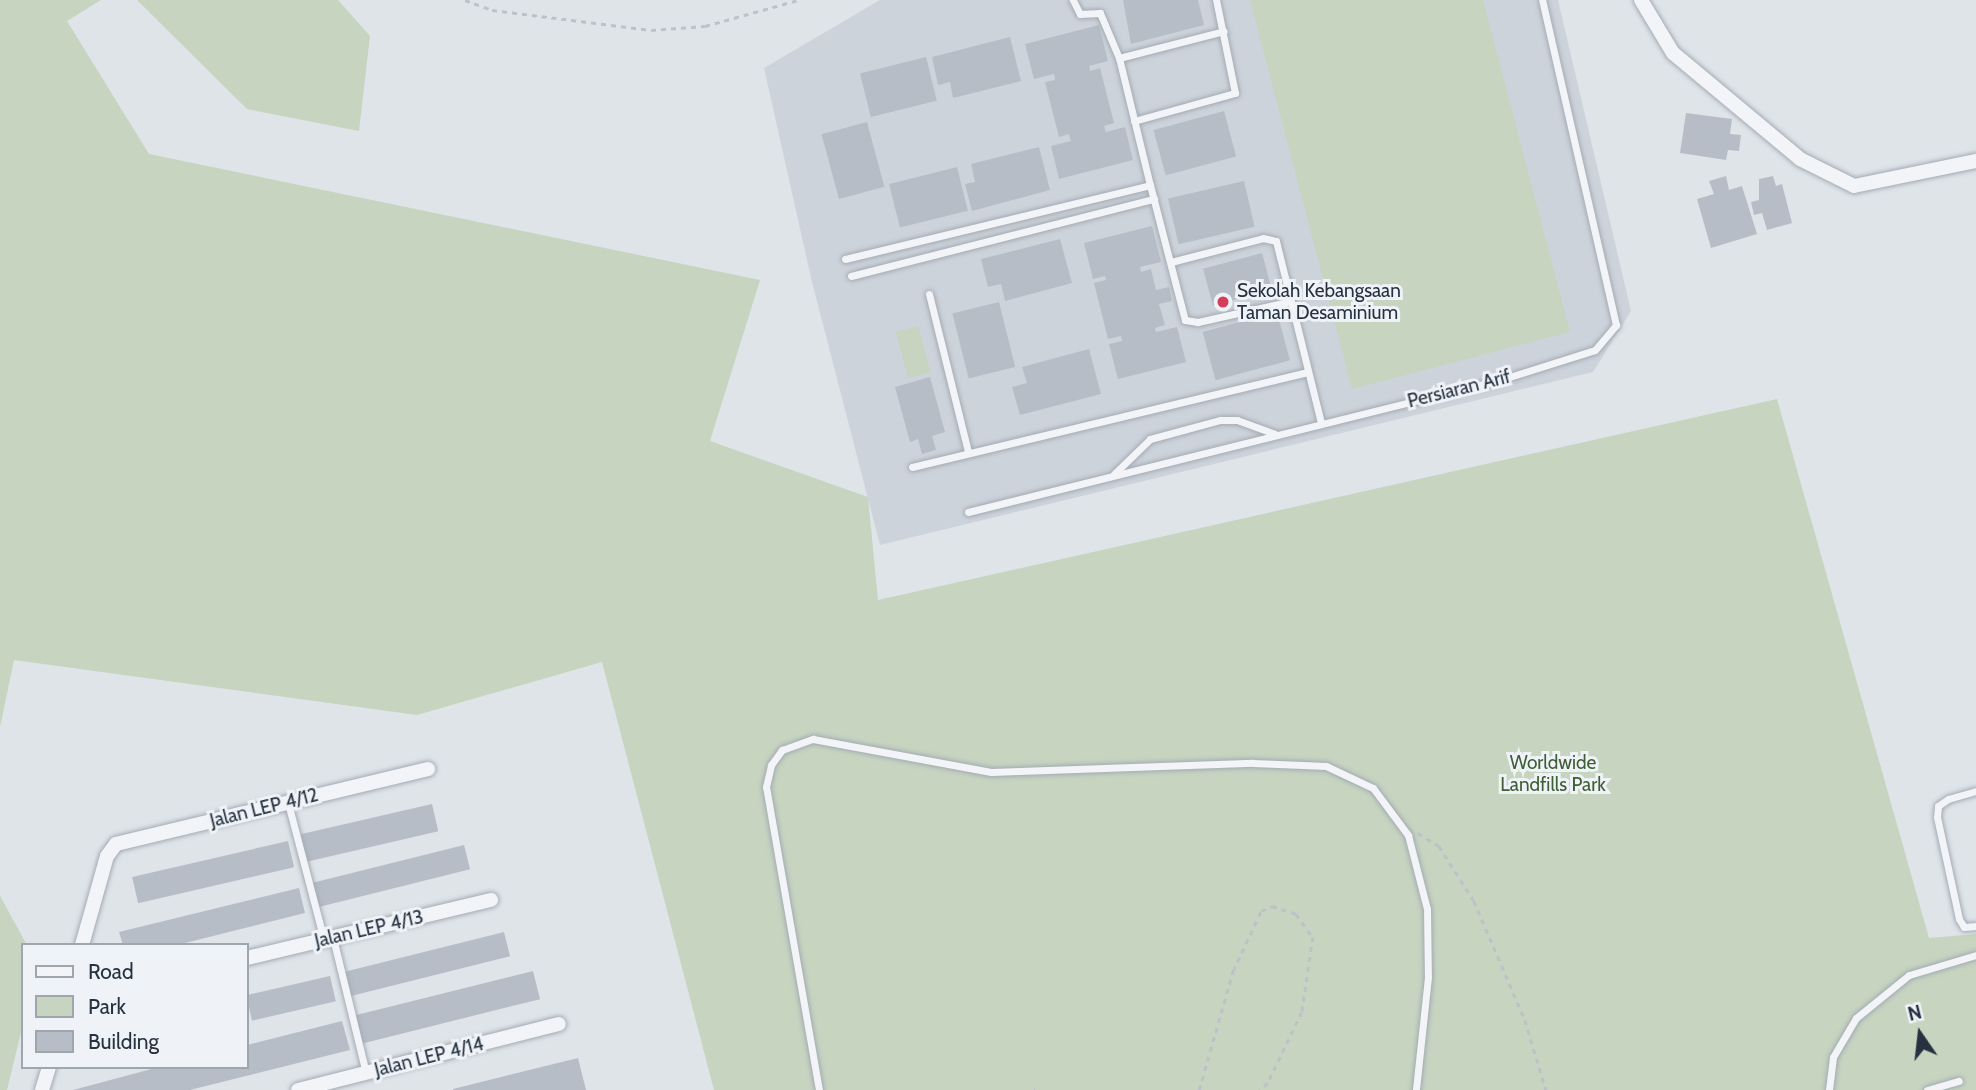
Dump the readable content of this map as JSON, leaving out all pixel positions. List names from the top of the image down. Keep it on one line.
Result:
{"streets":{"street":["Jalan LEP 4/12","Jalan LEP 4/13","Jalan LEP 4/14"],"lane":["Persiaran Arif"]},"parks":["Worldwide Landfills Park"],"places":["Sekolah Kebangsaan Taman Desaminium"],"legend":["Road","Park","Building"],"north":"top"}
